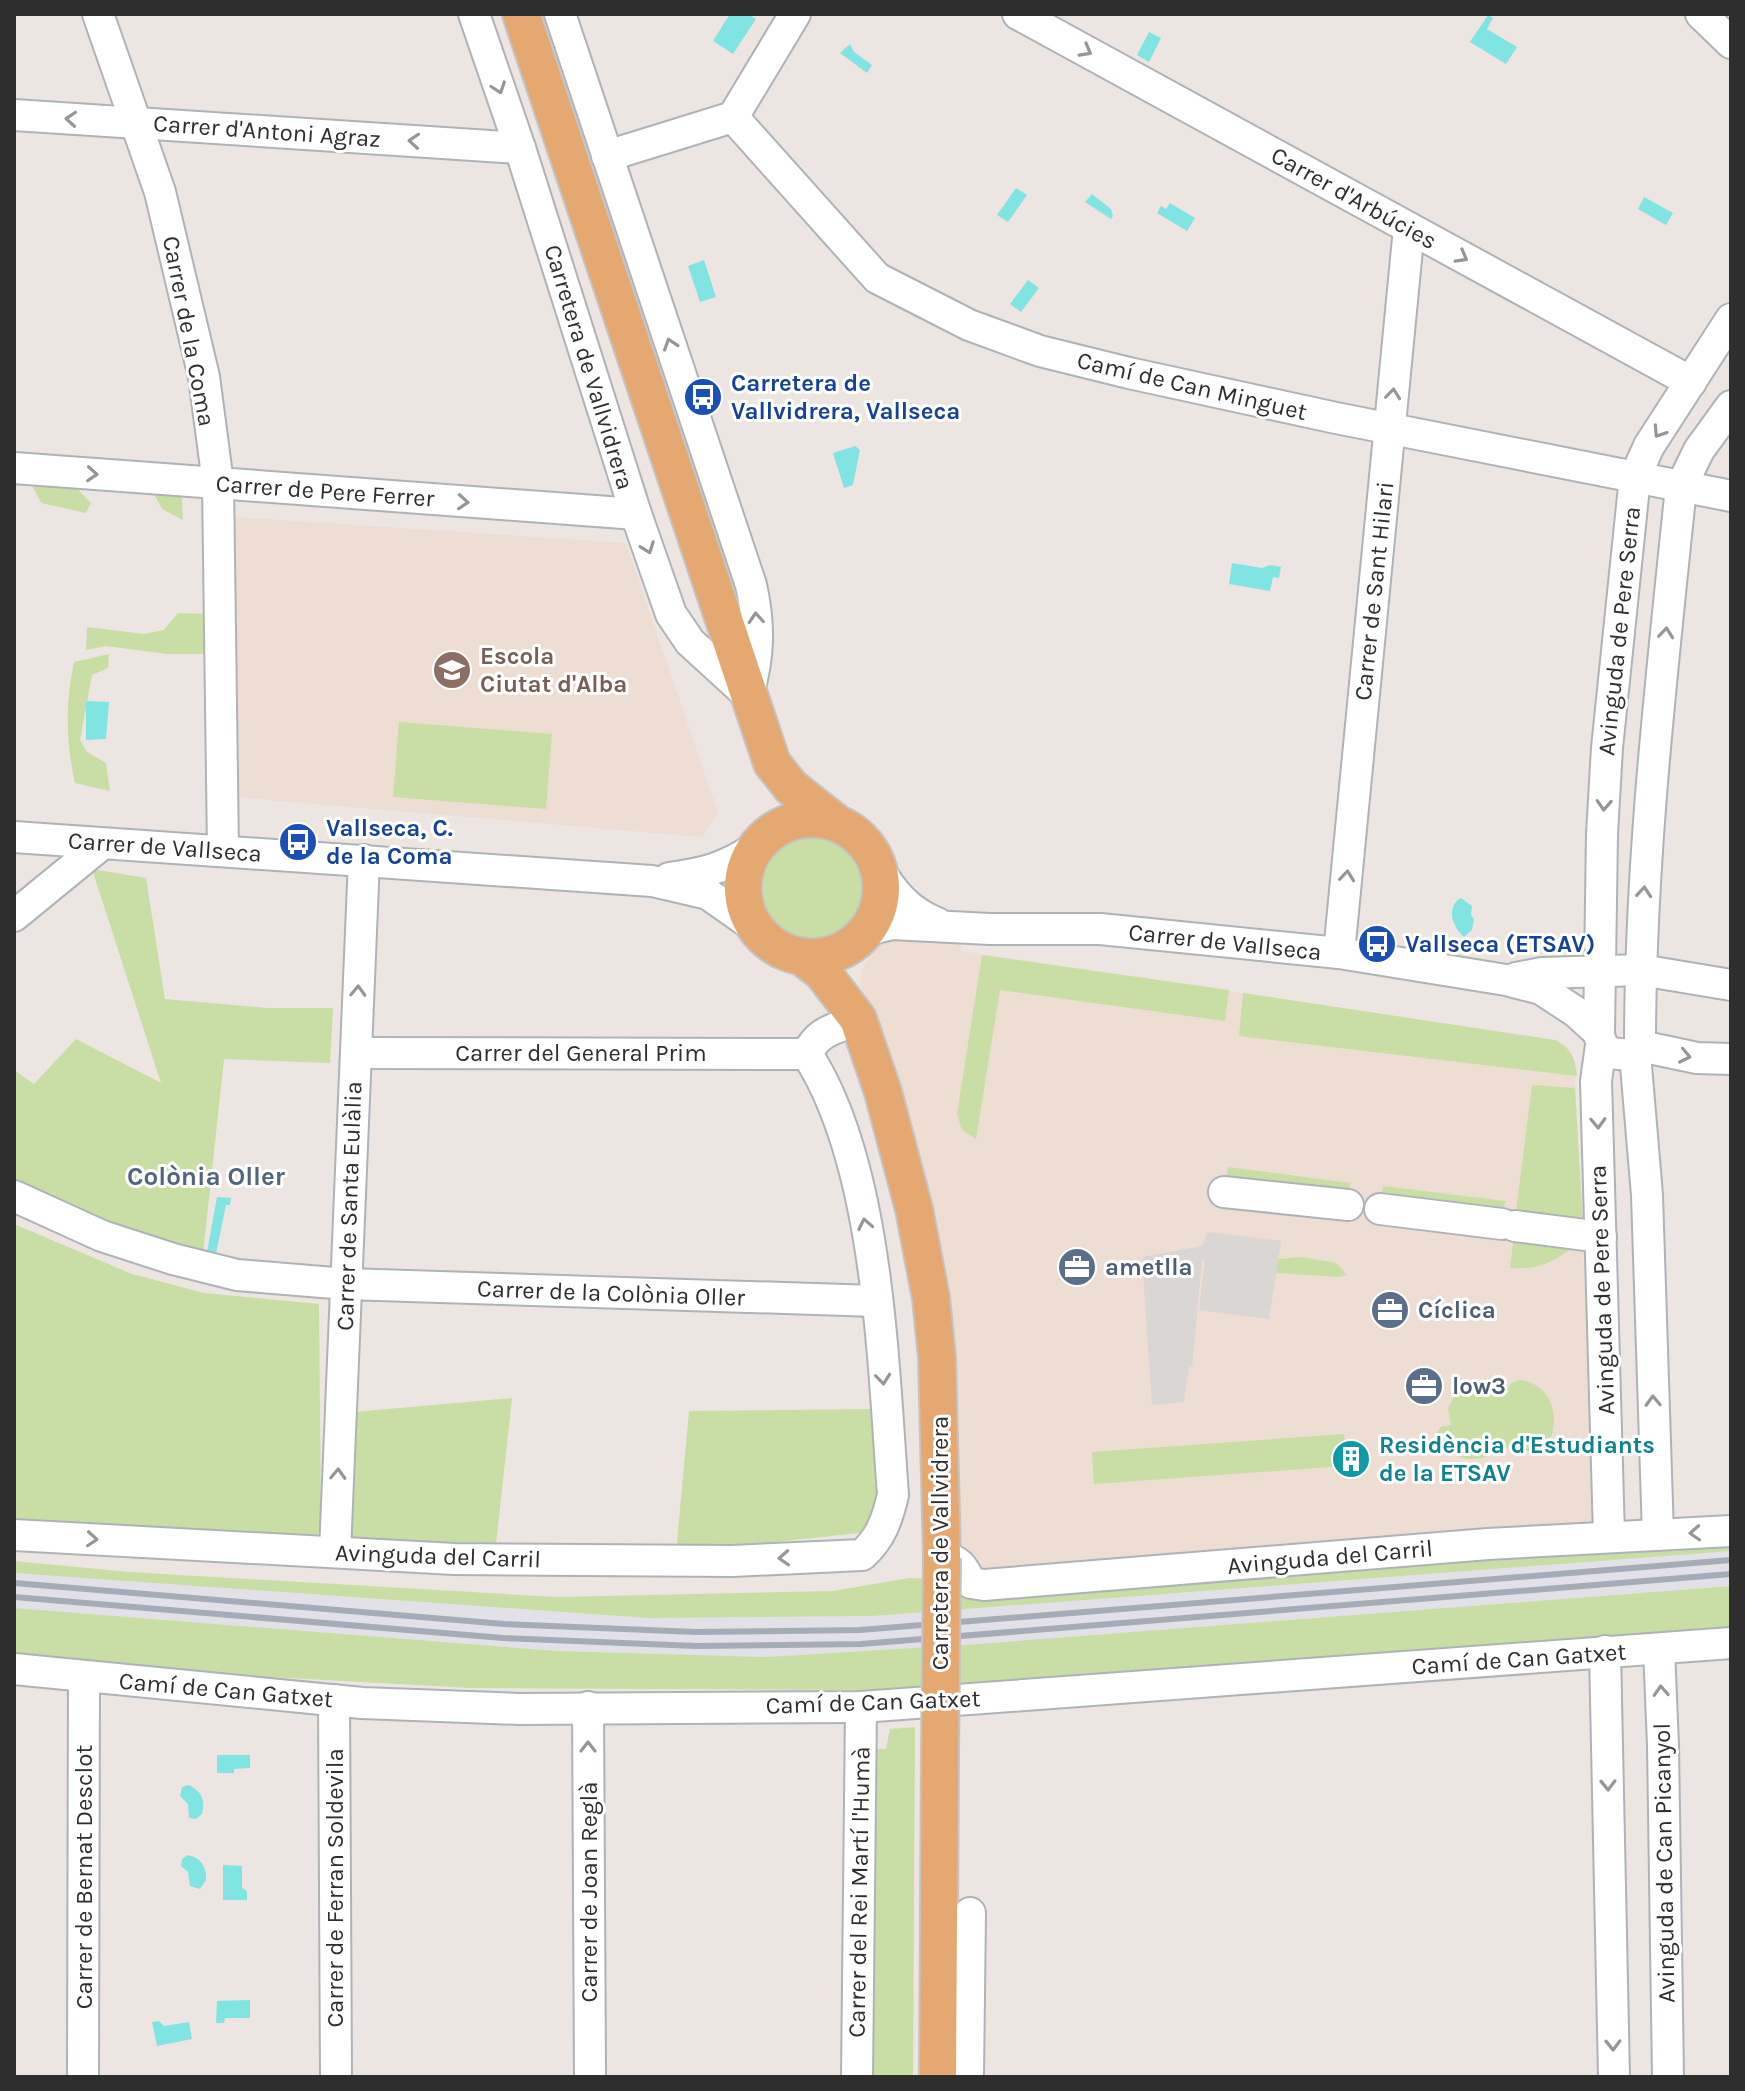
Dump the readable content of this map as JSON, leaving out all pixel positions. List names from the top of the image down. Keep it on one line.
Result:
{"streets":{"main road":["Carretera de Vallvidrera"],"street":["Carrer d'Antoni Agraz","Carrer d'Arbúcies","Carrer de la Coma","Camí de Can Minguet","Carrer de Pere Ferrer","Carrer de Sant Hilari","Avinguda de Pere Serra","Carrer de Vallseca","Carrer del General Prim","Carrer de Santa Eulàlia","Carrer de la Colònia Oller","Avinguda del Carril","Camí de Can Gatxet","Avinguda de Can Picanyol","Carrer de Bernat Desclot","Carrer de Ferran Soldevila","Carrer de Joan Reglà","Carrer del Rei Martí l'Humà"]},"crossings":[["Carrer d'Antoni Agraz","Carrer de la Coma"],["Carrer d'Antoni Agraz","Carretera de Vallvidrera"],["Carrer d'Arbúcies","Carrer de Sant Hilari"],["Carrer d'Arbúcies","Avinguda de Pere Serra"],["Carrer de la Coma","Carrer de Pere Ferrer"],["Carrer de la Coma","Carrer de Vallseca"],["Carretera de Vallvidrera","Carrer de Pere Ferrer"],["Carretera de Vallvidrera","Carrer de Vallseca"],["Carretera de Vallvidrera","Carrer del General Prim"],["Carretera de Vallvidrera","Carrer de la Colònia Oller"],["Carretera de Vallvidrera","Avinguda del Carril"],["Camí de Can Minguet","Carrer de Sant Hilari"],["Camí de Can Minguet","Avinguda de Pere Serra"],["Carrer de Sant Hilari","Carrer de Vallseca"],["Avinguda de Pere Serra","Carrer de Vallseca"],["Avinguda de Pere Serra","Avinguda del Carril"],["Carrer de Vallseca","Carrer de Santa Eulàlia"],["Carrer del General Prim","Carrer de Santa Eulàlia"],["Carrer de Santa Eulàlia","Carrer de la Colònia Oller"],["Carrer de Santa Eulàlia","Avinguda del Carril"],["Camí de Can Gatxet","Avinguda de Can Picanyol"],["Camí de Can Gatxet","Carrer de Bernat Desclot"],["Camí de Can Gatxet","Carrer de Ferran Soldevila"],["Camí de Can Gatxet","Carrer de Joan Reglà"],["Camí de Can Gatxet","Carrer del Rei Martí l'Humà"]],"one_way":["Carrer d'Antoni Agraz","Carrer d'Arbúcies","Carrer de Pere Ferrer","Carrer de Sant Hilari","Carrer de Santa Eulàlia","Carrer de Joan Reglà"],"districts":["Colònia Oller"],"places":{"bus stop":["Carretera de Vallvidrera, Vallseca","Vallseca, C. de la Coma","Vallseca (ETSAV)"],"school or university":["Escola Ciutat d'Alba"],"office":["ametlla","Cíclica","low3"],"building":["Residència d'Estudiants de la ETSAV"]}}
